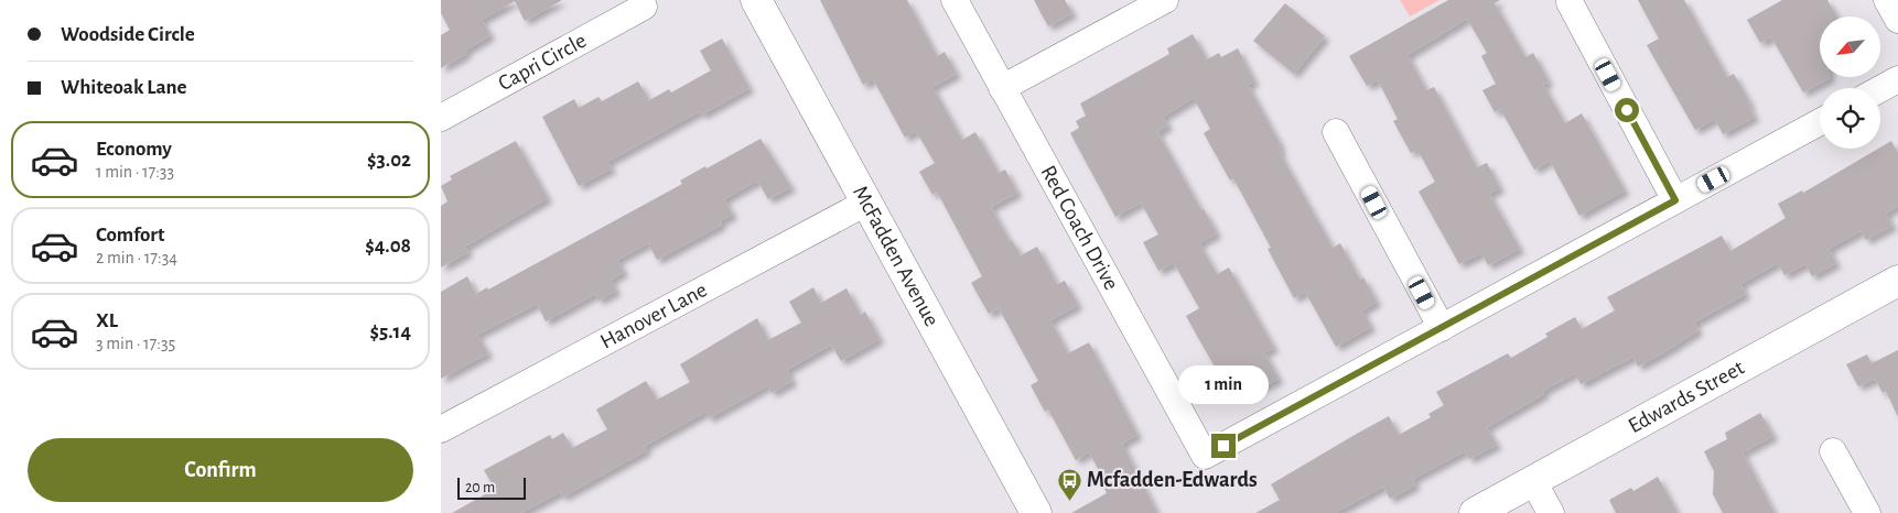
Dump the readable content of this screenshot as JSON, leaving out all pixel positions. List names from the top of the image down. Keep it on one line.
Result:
{"streets":{"street":["Capri Circle","Red Coach Drive","McFadden Avenue","Hanover Lane","Edwards Street"]},"crossings":[["McFadden Avenue","Hanover Lane"]],"places":{"bus stop":["Mcfadden-Edwards"]},"scale_bar":"20 m","north":"bottom left","page":{"banner":["Woodside Circle","Whiteoak Lane"],"list":[{"name":"Economy","note":"1 min · 17:33","value":"$3.02"},{"name":"Comfort","note":"2 min · 17:34","value":"$4.08"},{"name":"XL","note":"3 min · 17:35","value":"$5.14"}],"bubble":"1 min","buttons":"Confirm","scale":"20 m"}}
